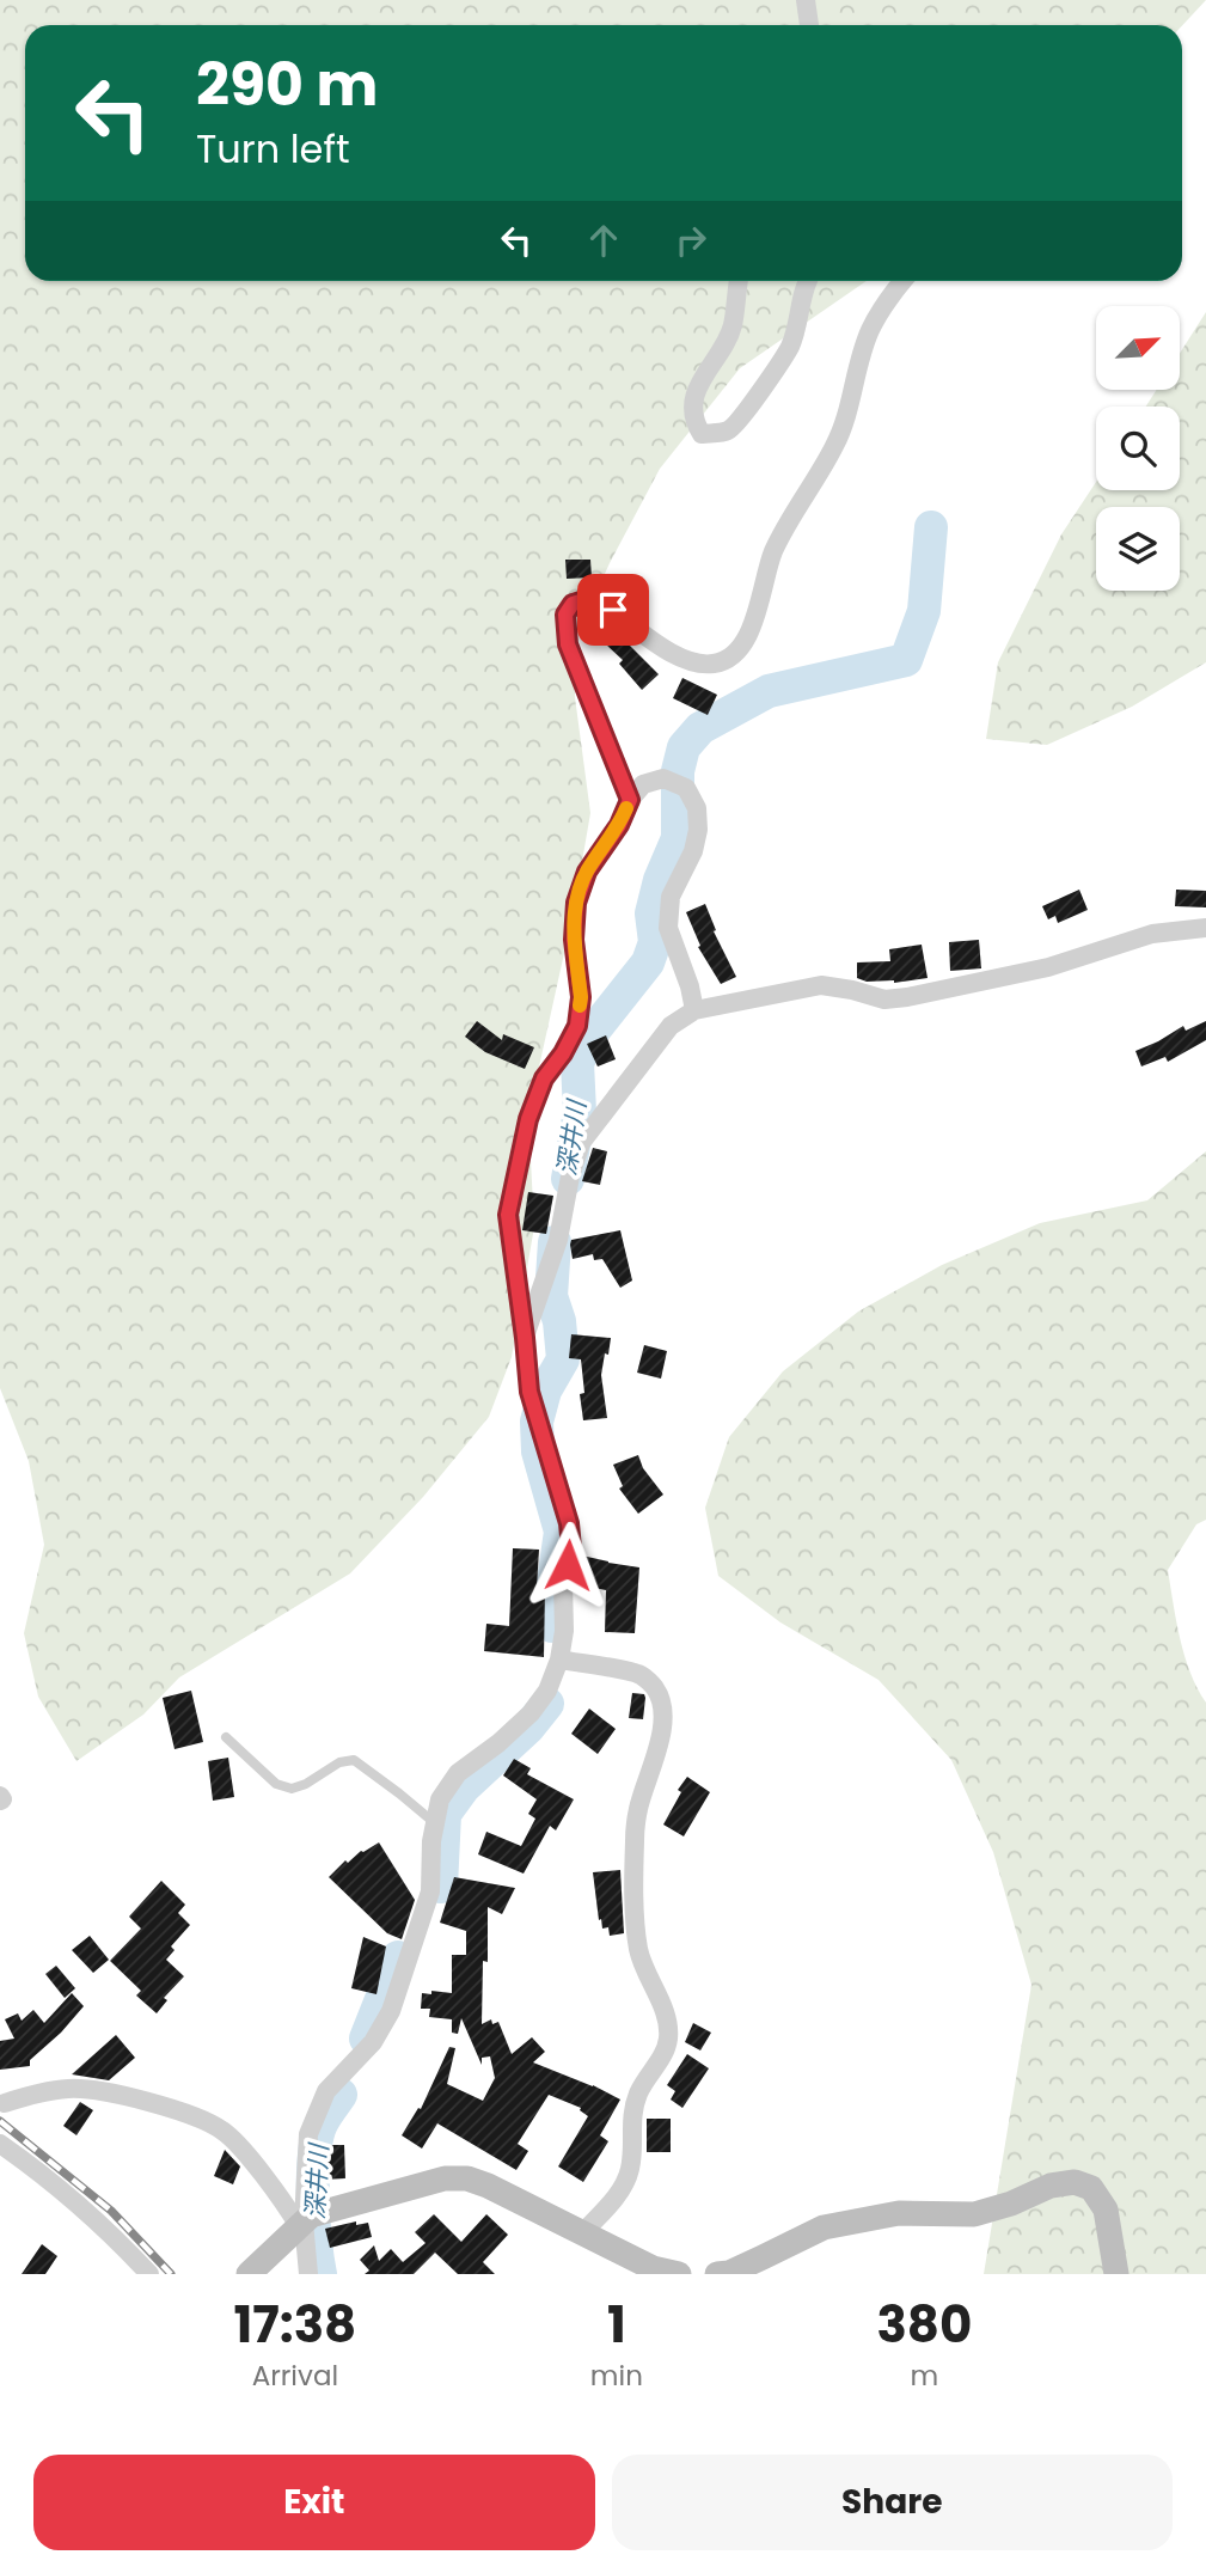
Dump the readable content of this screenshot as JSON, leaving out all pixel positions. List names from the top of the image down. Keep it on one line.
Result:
{"water":["深井川"],"north":"top right","page":{"turn":["290 m","Turn left"],"eta":["17:38","Arrival","1","min","380","m"],"buttons":["Exit","Share"]}}
